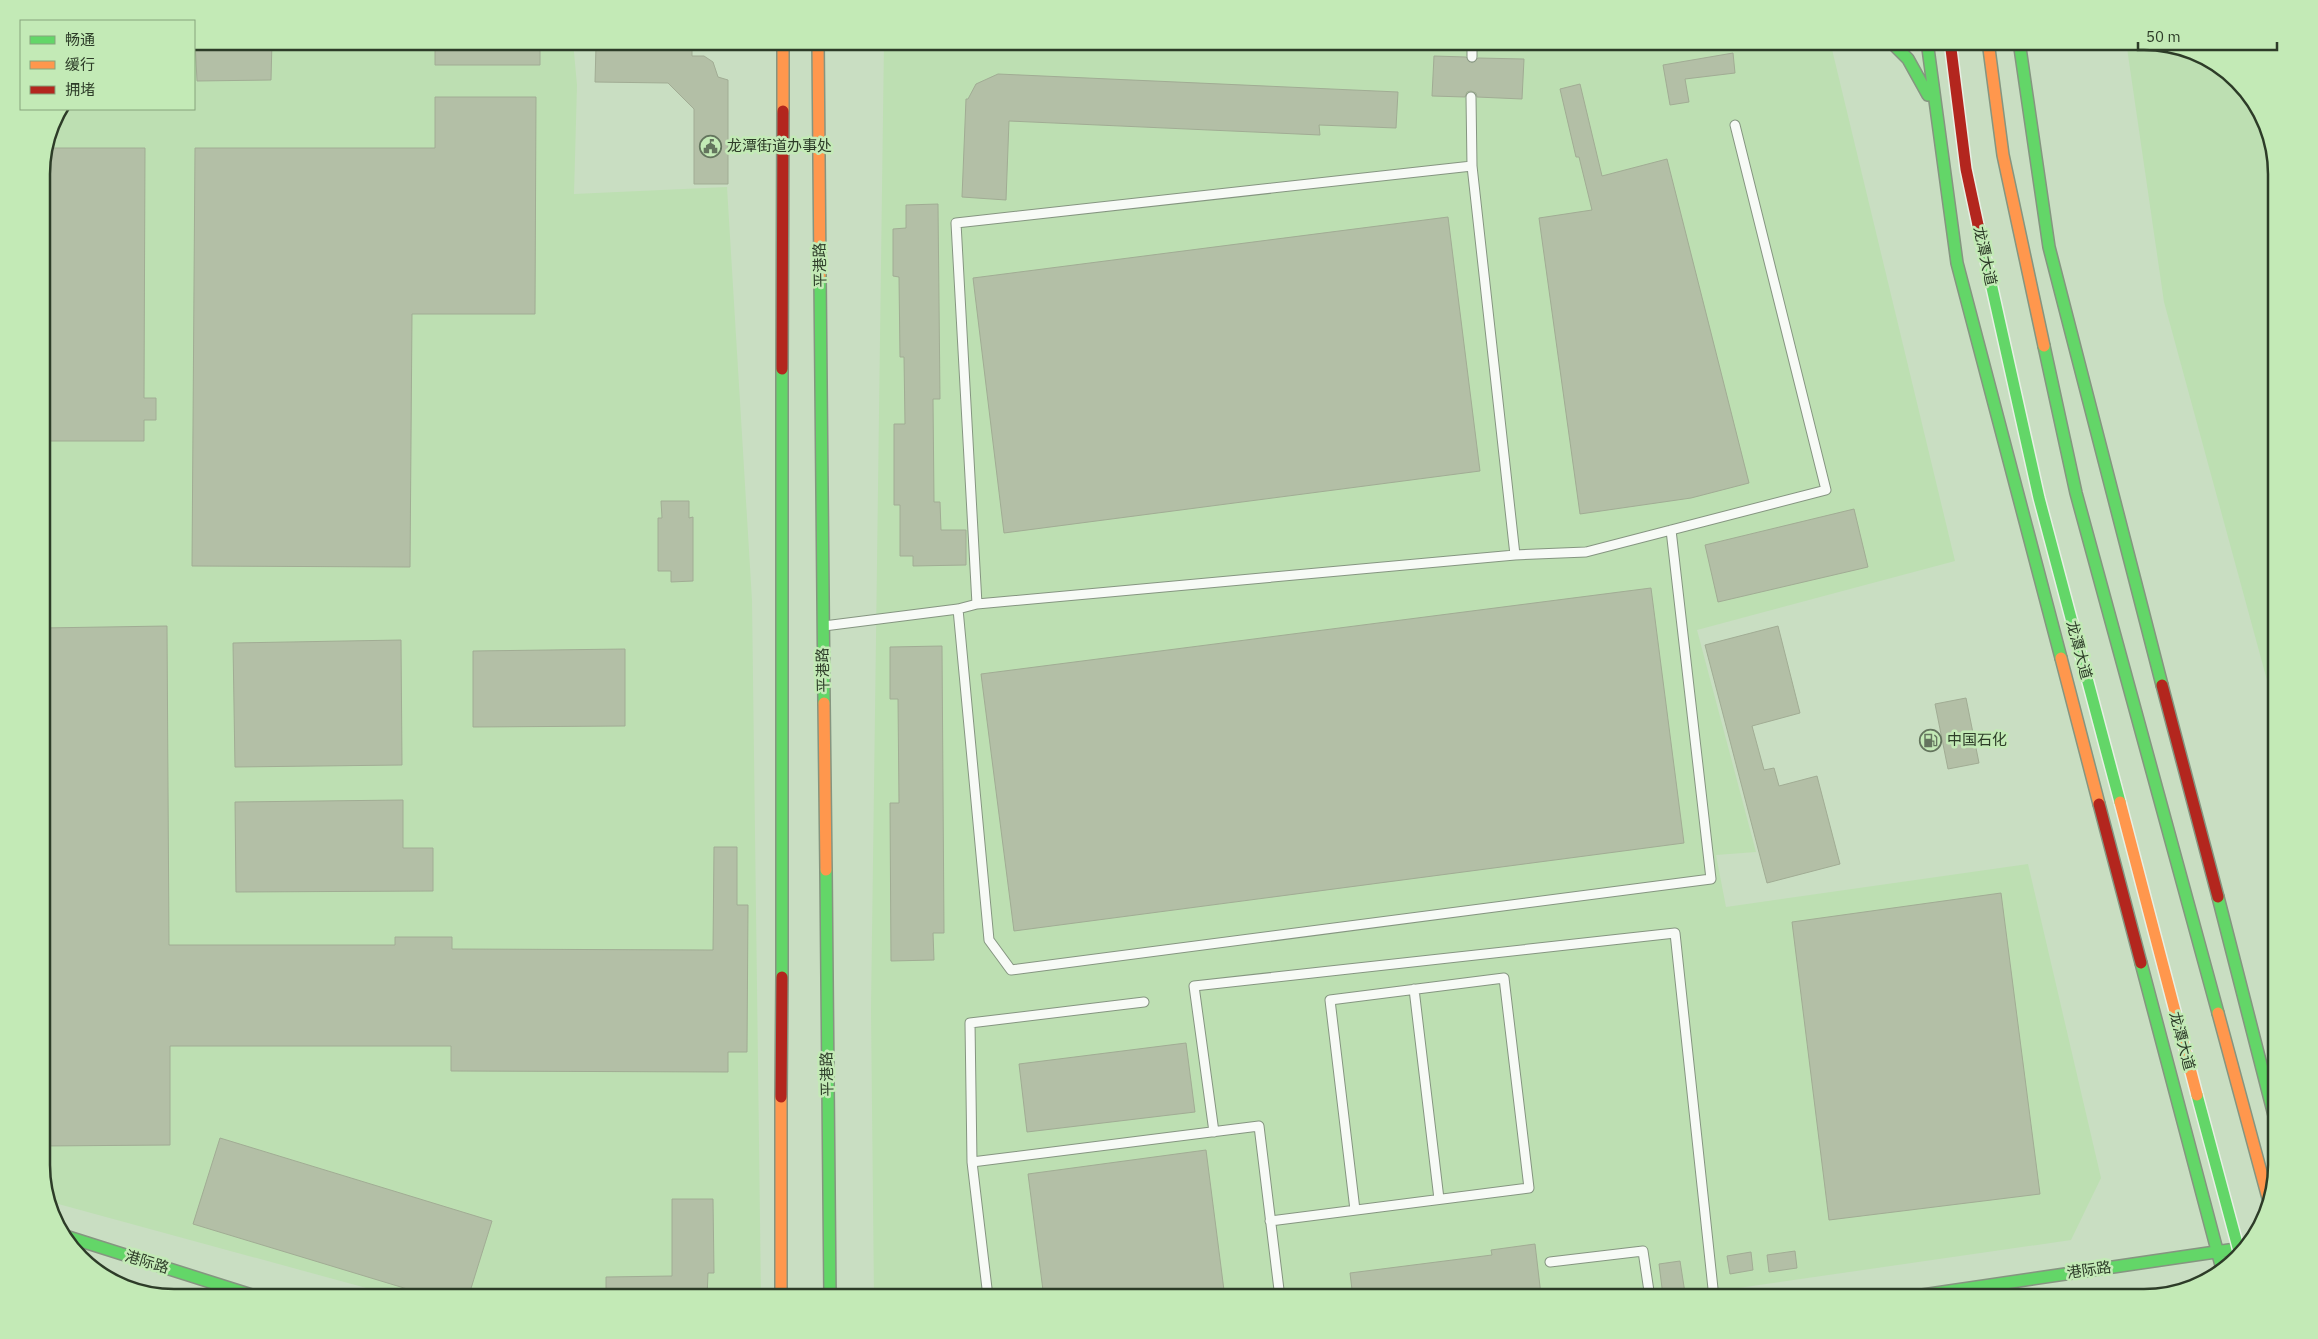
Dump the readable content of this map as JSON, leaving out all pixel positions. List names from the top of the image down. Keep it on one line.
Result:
{"streets":{"main road":["龙潭大道","平港路","港际路"]},"places":{"public building":["龙潭街道办事处"],"fuel station":["中国石化"]},"legend":["畅通","缓行","拥堵"],"scale_bar":"50 m"}
